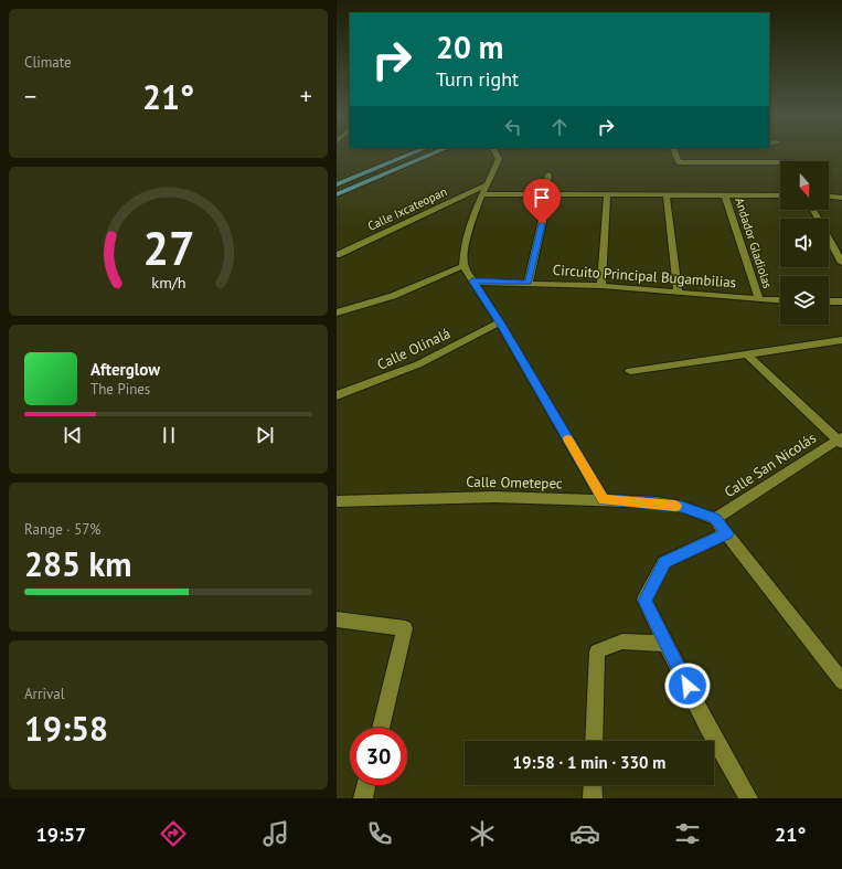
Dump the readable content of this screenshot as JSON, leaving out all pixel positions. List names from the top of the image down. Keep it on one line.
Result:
{"streets":{"street":["Calle Ixcateopan","Andador Gladiolas","Circuito Principal Bugambilias","Calle Olinalá","Calle San Nicolás","Calle Ometepec"]},"crossings":[["Andador Gladiolas","Circuito Principal Bugambilias"],["Calle San Nicolás","Calle Ometepec"]],"north":"bottom","page":{"tile":["Climate",["Range · 57%","285 km"],["Arrival","19:58"]],"turn":["20 m","Turn right"],"heat":["−","21°","+"],"song":["Afterglow","The Pines"],"limit":"30","trip":"19:58 · 1 min · 330 m","tabs":["19:57","21°"],"gauge":["27","km/h"]}}
